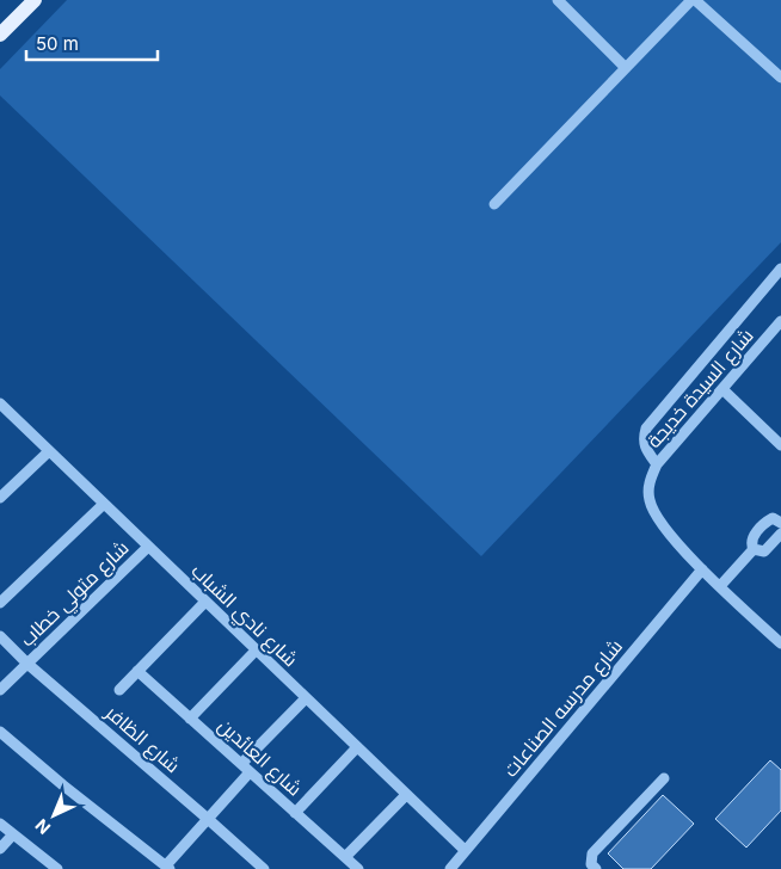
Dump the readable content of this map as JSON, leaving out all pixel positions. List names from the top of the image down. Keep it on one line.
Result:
{"streets":{"street":["شارع السيدة خديجة","شارع متولي خطاب","شارع نادي الشباب","شارع مدرسه الصناعات","شارع الظافر","شارع العائدين"]},"crossings":[["شارع السيدة خديجة","شارع مدرسه الصناعات"],["شارع متولي خطاب","شارع نادي الشباب"],["شارع متولي خطاب","شارع الظافر"],["شارع نادي الشباب","شارع مدرسه الصناعات"]],"scale_bar":"50 m","north":"bottom left"}
